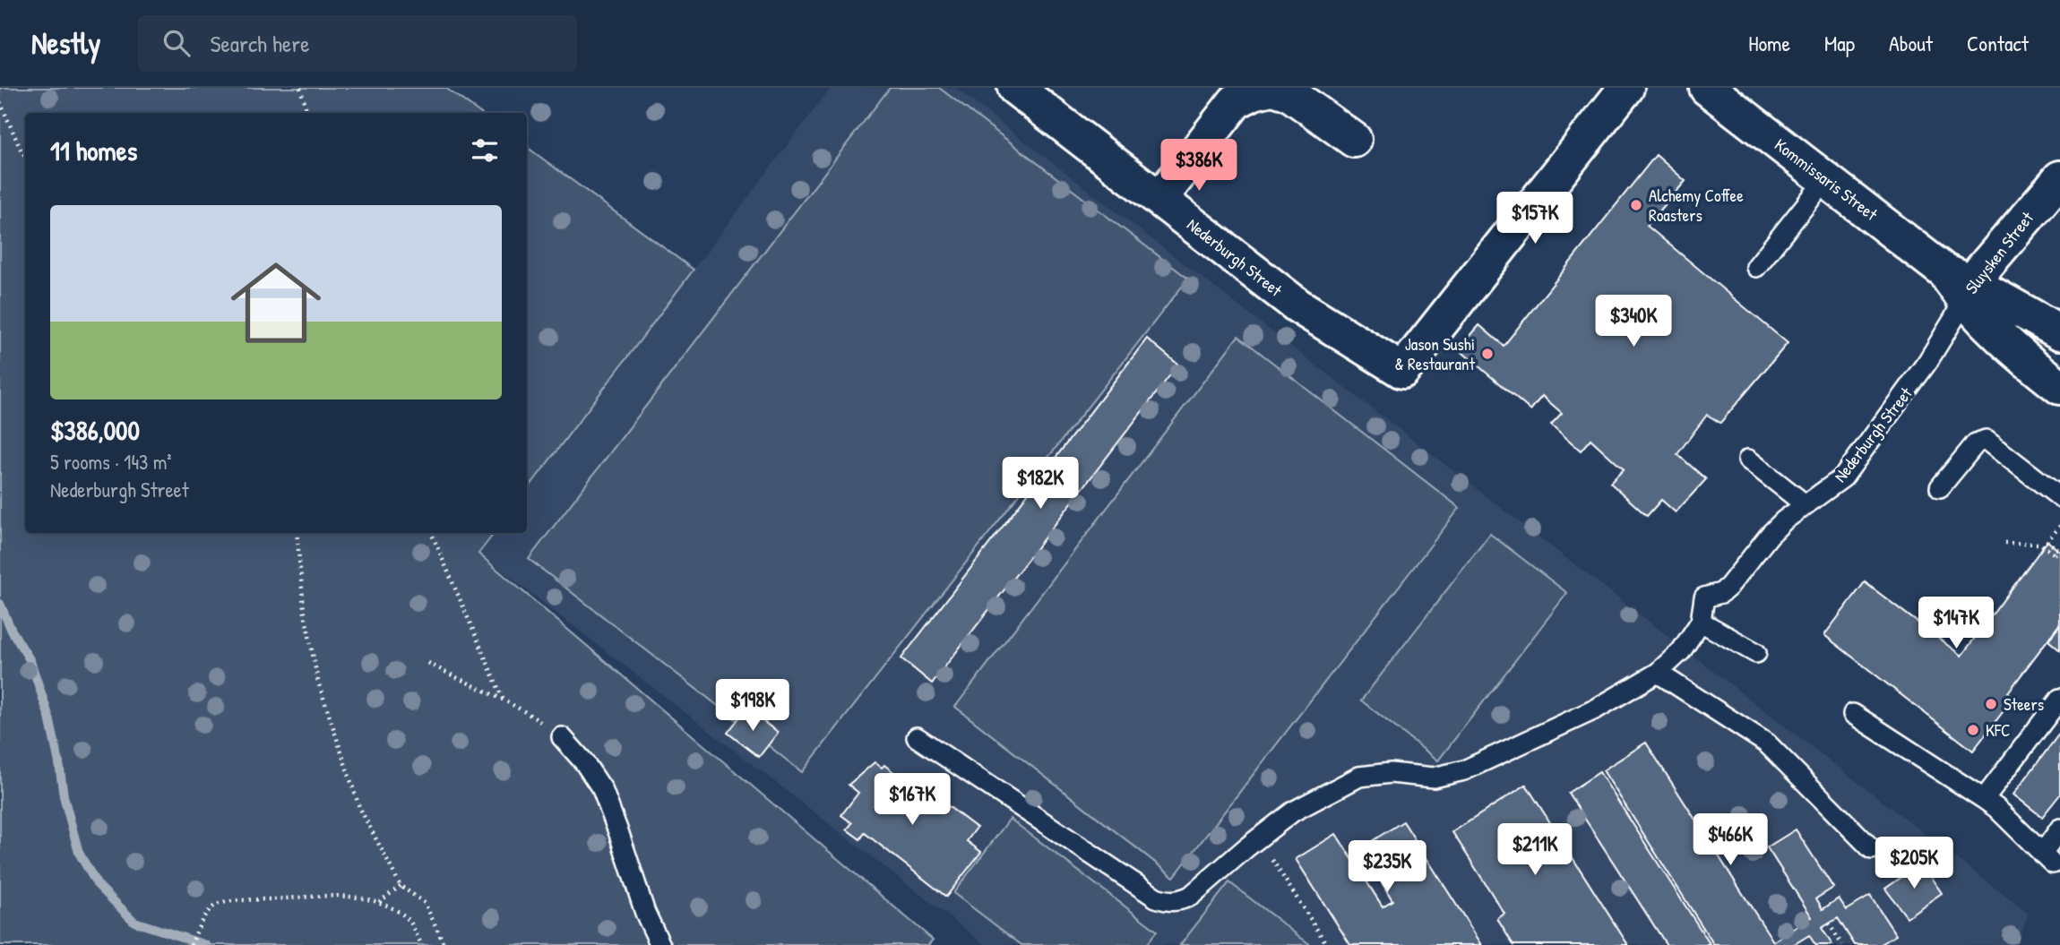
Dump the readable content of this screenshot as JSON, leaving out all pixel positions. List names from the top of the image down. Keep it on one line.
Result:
{"streets":{"street":["Kommissaris Street","Sluysken Street","Nederburgh Street"]},"crossings":[["Kommissaris Street","Sluysken Street"],["Kommissaris Street","Nederburgh Street"],["Sluysken Street","Nederburgh Street"]],"places":["Alchemy Coffee Roasters","Jason Sushi & Restaurant","Steers","KFC"],"page":{"header":"Nestly","search":"Search here","nav":["Home","Map","About","Contact"],"heading":"11 homes","price":["$386K","$157K","$340K","$182K","$147K","$198K","$167K","$466K","$211K","$205K","$235K"],"list":[{"name":"$386,000","note":"5 rooms · 143 m² · Nederburgh Street"}]}}
